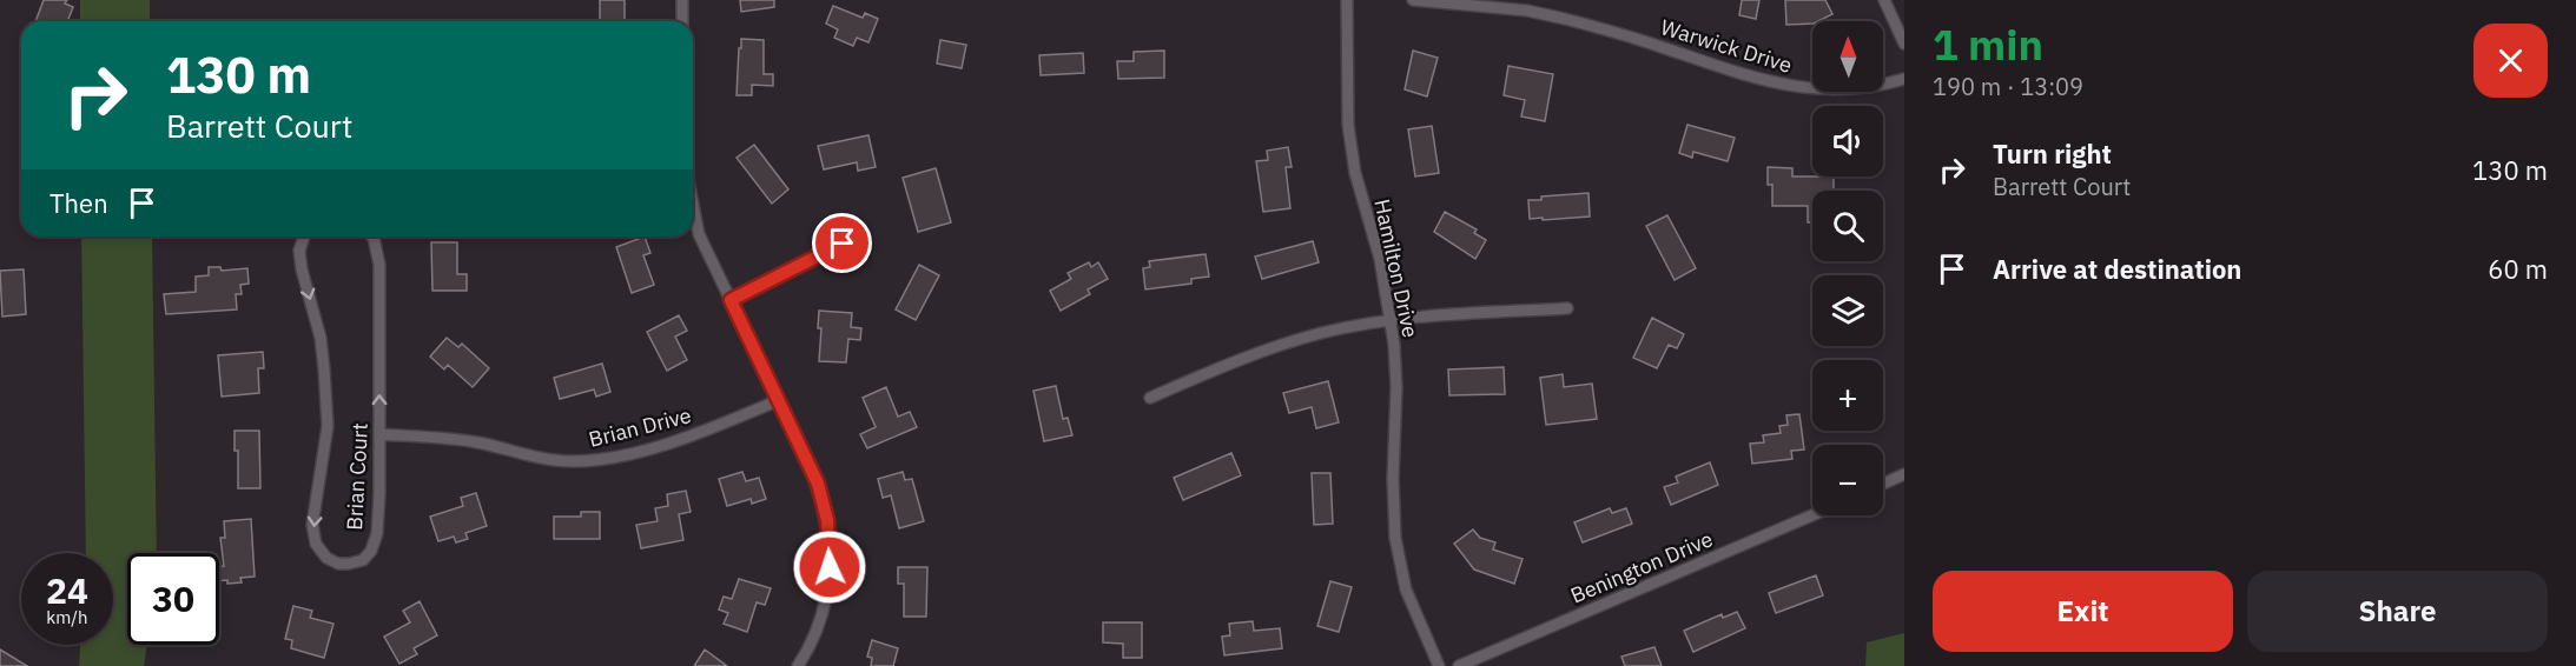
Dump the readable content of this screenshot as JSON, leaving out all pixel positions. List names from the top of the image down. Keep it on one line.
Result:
{"streets":{"street":["Warwick Drive","Hamilton Drive","Brian Drive","Brian Court","Benington Drive"]},"crossings":[["Brian Drive","Brian Court"]],"north":"top","page":{"heading":["1 min","190 m · 13:09"],"map_buttons":["+","−"],"turn":["130 m","Barrett Court"],"list":[{"name":"Turn right","note":"Barrett Court","value":"130 m"},{"name":"Arrive at destination","value":"60 m"}],"then":"Then","speed":"24 km/h","limit":"30","buttons":["Exit","Share"]}}
